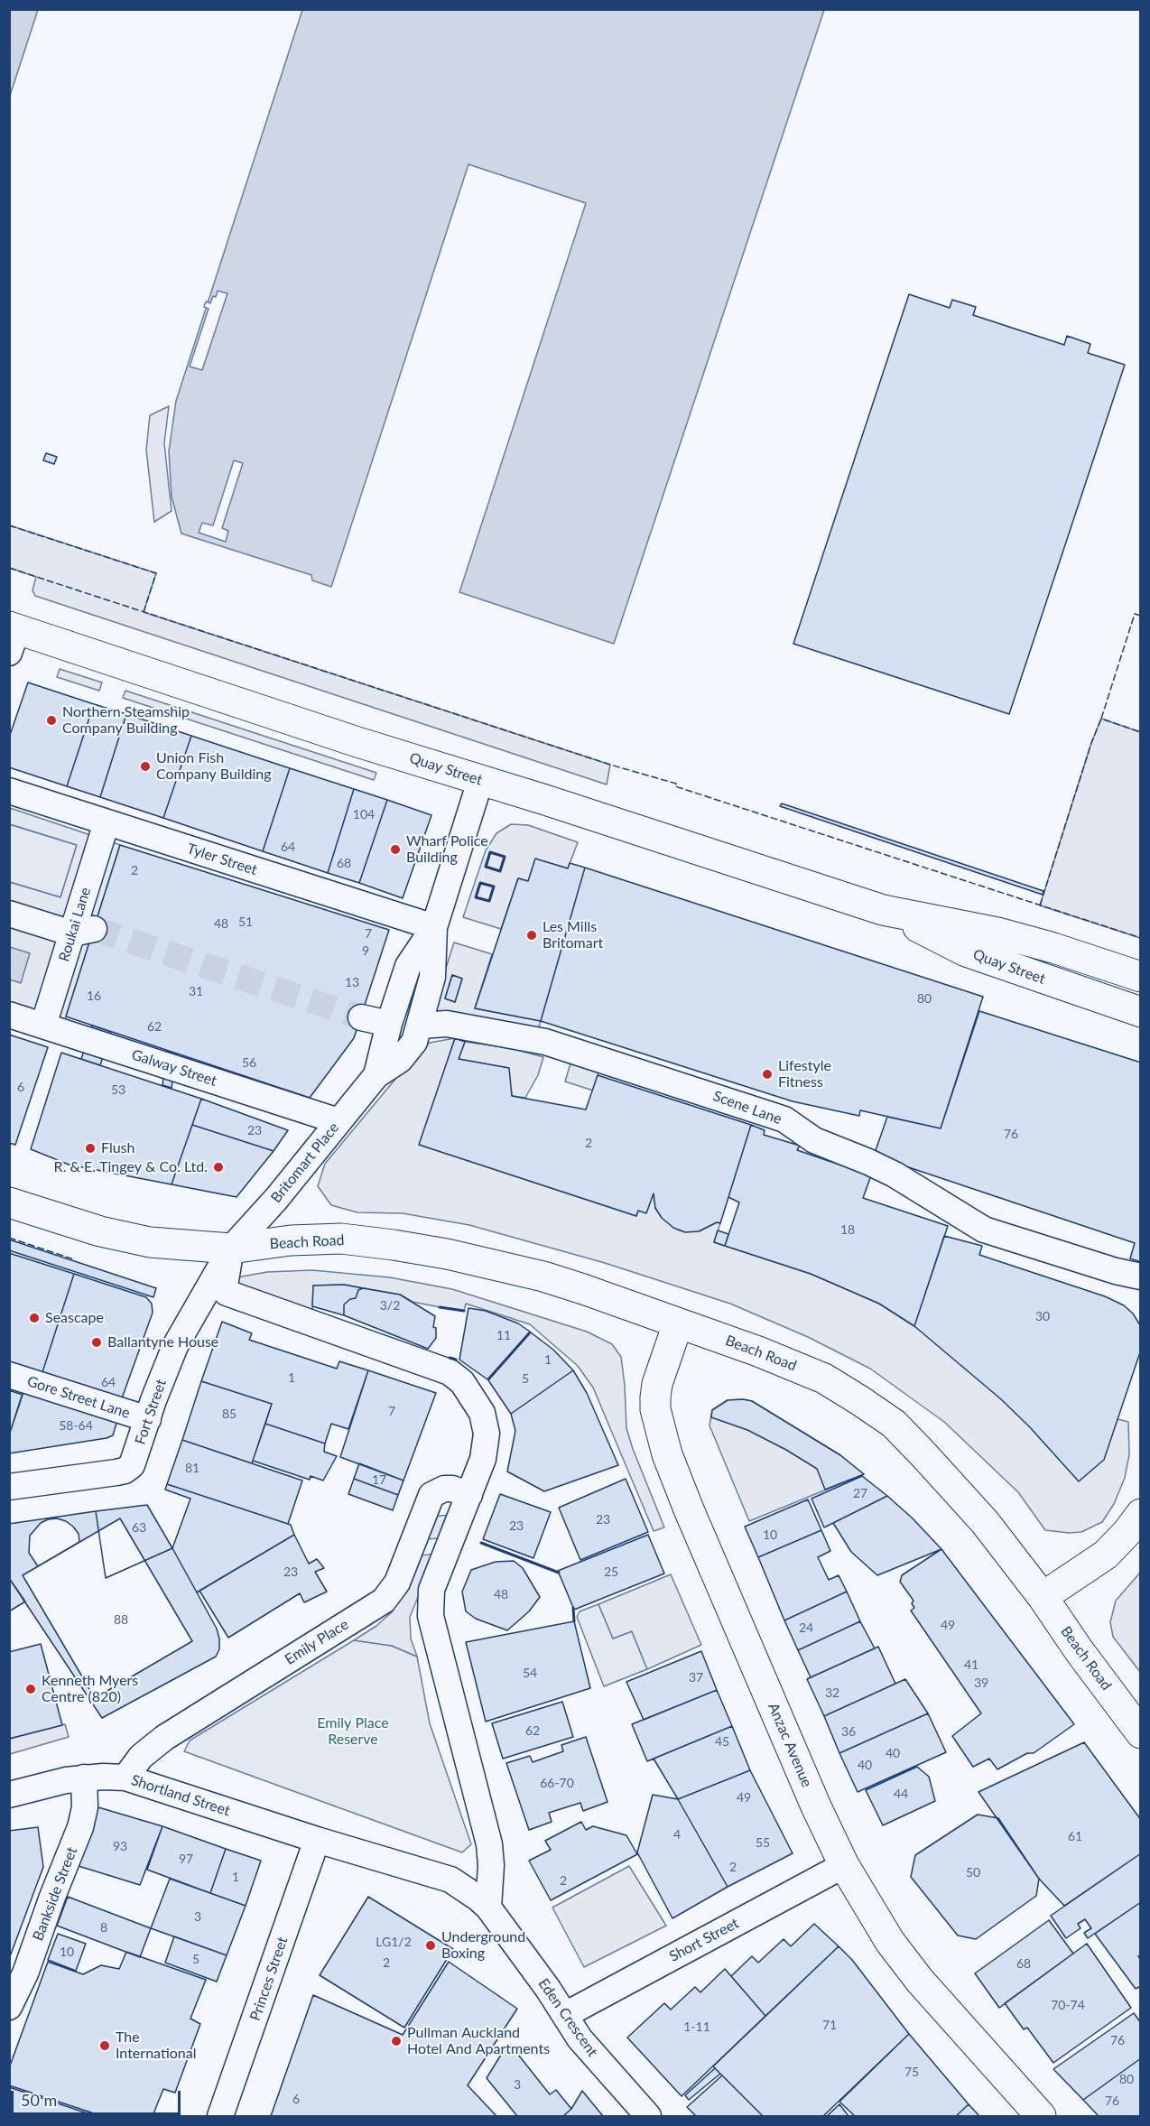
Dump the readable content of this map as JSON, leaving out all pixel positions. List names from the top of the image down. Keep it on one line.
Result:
{"streets":{"main road":["Quay Street","Beach Road","Anzac Avenue"],"street":["Tyler Street","Roukai Lane","Galway Street","Scene Lane","Britomart Place","Gore Street Lane","Fort Street","Emily Place","Shortland Street","Bankside Street","Short Street","Princes Street","Eden Crescent"]},"crossings":[["Quay Street","Britomart Place"],["Tyler Street","Roukai Lane"],["Tyler Street","Britomart Place"],["Roukai Lane","Galway Street"],["Galway Street","Britomart Place"],["Scene Lane","Britomart Place"],["Britomart Place","Beach Road"],["Britomart Place","Fort Street"],["Beach Road","Fort Street"],["Beach Road","Anzac Avenue"],["Gore Street Lane","Fort Street"],["Emily Place","Shortland Street"],["Anzac Avenue","Short Street"],["Shortland Street","Bankside Street"],["Shortland Street","Princes Street"],["Shortland Street","Eden Crescent"],["Short Street","Eden Crescent"],["Princes Street","Eden Crescent"]],"parks":["Emily Place Reserve"],"places":["Northern Steamship Company Building","Union Fish Company Building","Wharf Police Building","Les Mills Britomart","Lifestyle Fitness","Flush","R. & E. Tingey & Co. Ltd.","Seascape","Ballantyne House","Kenneth Myers Centre (820)","Underground Boxing","Pullman Auckland Hotel And Apartments","The International"],"house_numbers":["104","64","68","2","51","48","7","9","13","31","16","80","62","56","6","53","23","76","2","18","3/2","30","11","1","1","5","64","7","85","58-64","81","17","27","23","23","63","10","23","25","48","88","49","24","41","54","37","39","32","62","36","45","40","40","66-70","44","49","4","61","55","93","97","2","50","1","2","3","8","LG1/2","10","5","2","68","70-74","71","1-11","76","75","80","3","6","76"],"scale_bar":"50 m"}
